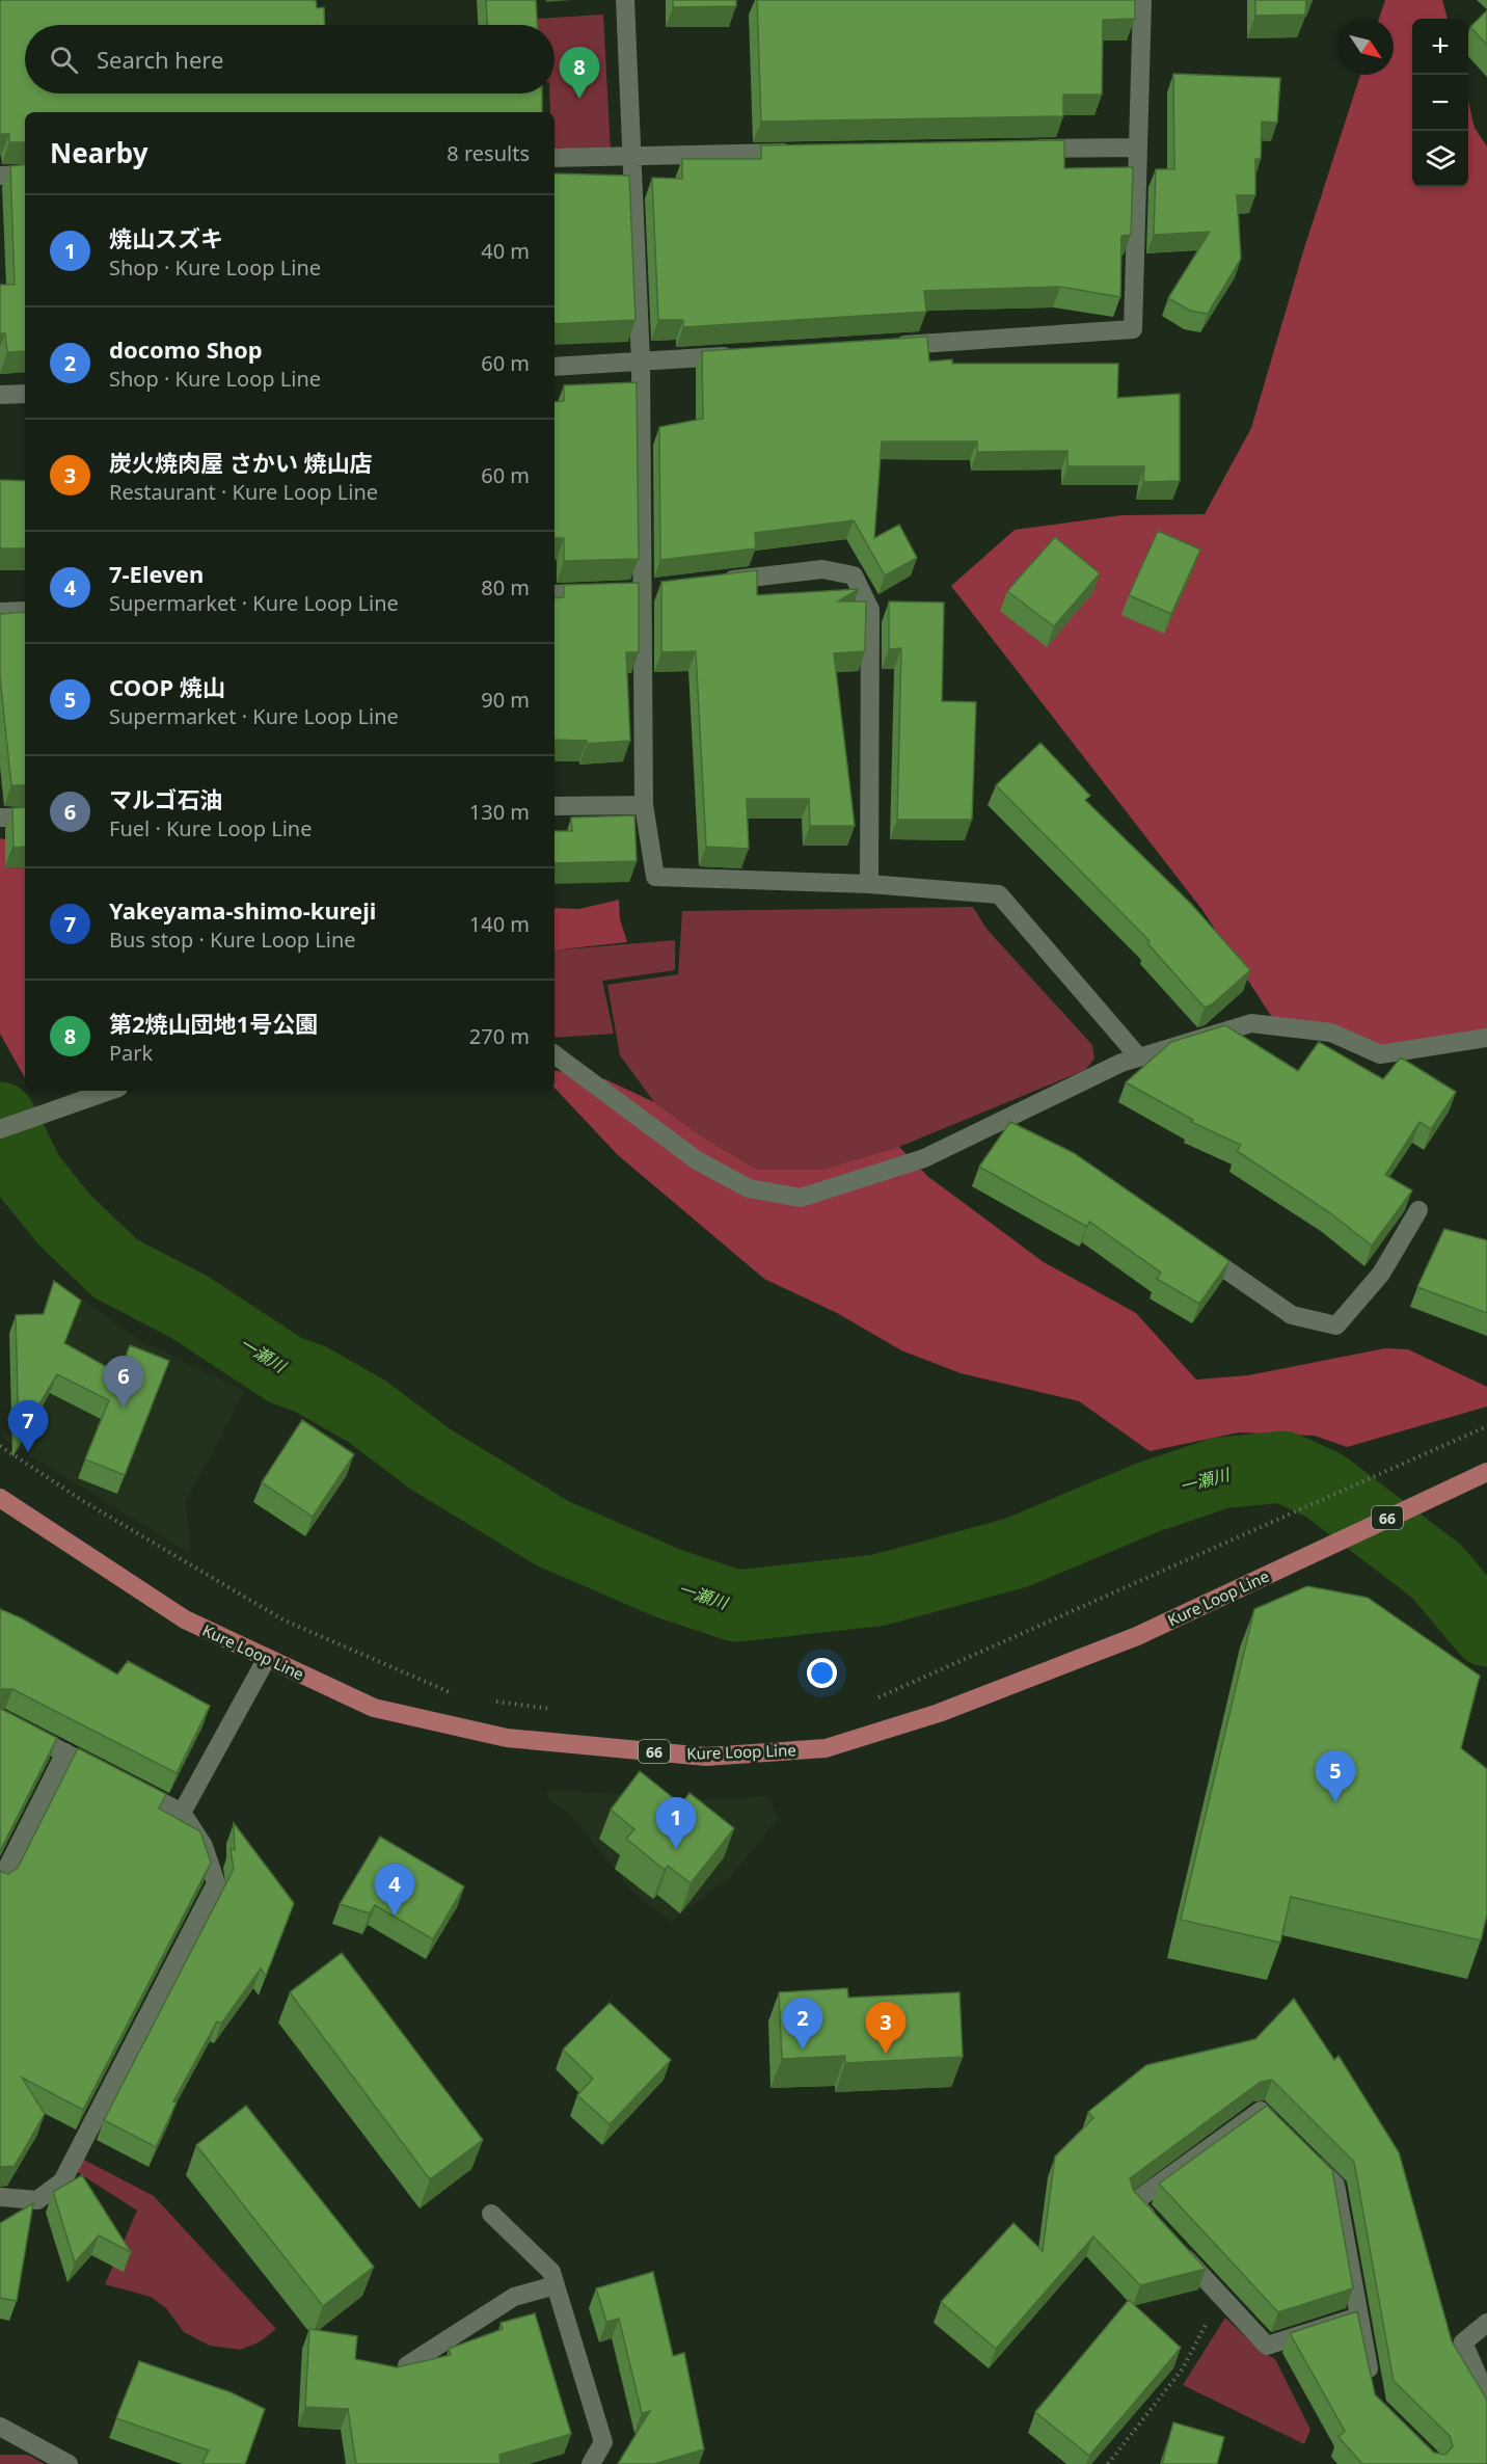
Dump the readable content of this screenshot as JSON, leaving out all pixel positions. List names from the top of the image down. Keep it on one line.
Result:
{"streets":{"main road":["66","Kure Loop Line"]},"water":["一瀬川"],"north":"bottom right","page":{"map_buttons":["+","−"],"search":"Search here","pins":["8","6","7","5","1","4","2","3"],"heading":["Nearby","8 results"],"list":[{"mark":"1","name":"焼山スズキ","note":"Shop · Kure Loop Line","value":"40 m"},{"mark":"2","name":"docomo Shop","note":"Shop · Kure Loop Line","value":"60 m"},{"mark":"3","name":"炭火焼肉屋 さかい 焼山店","note":"Restaurant · Kure Loop Line","value":"60 m"},{"mark":"4","name":"7-Eleven","note":"Supermarket · Kure Loop Line","value":"80 m"},{"mark":"5","name":"COOP 焼山","note":"Supermarket · Kure Loop Line","value":"90 m"},{"mark":"6","name":"マルゴ石油","note":"Fuel · Kure Loop Line","value":"130 m"},{"mark":"7","name":"Yakeyama-shimo-kureji","note":"Bus stop · Kure Loop Line","value":"140 m"},{"mark":"8","name":"第2焼山団地1号公園","note":"Park","value":"270 m"}]}}
